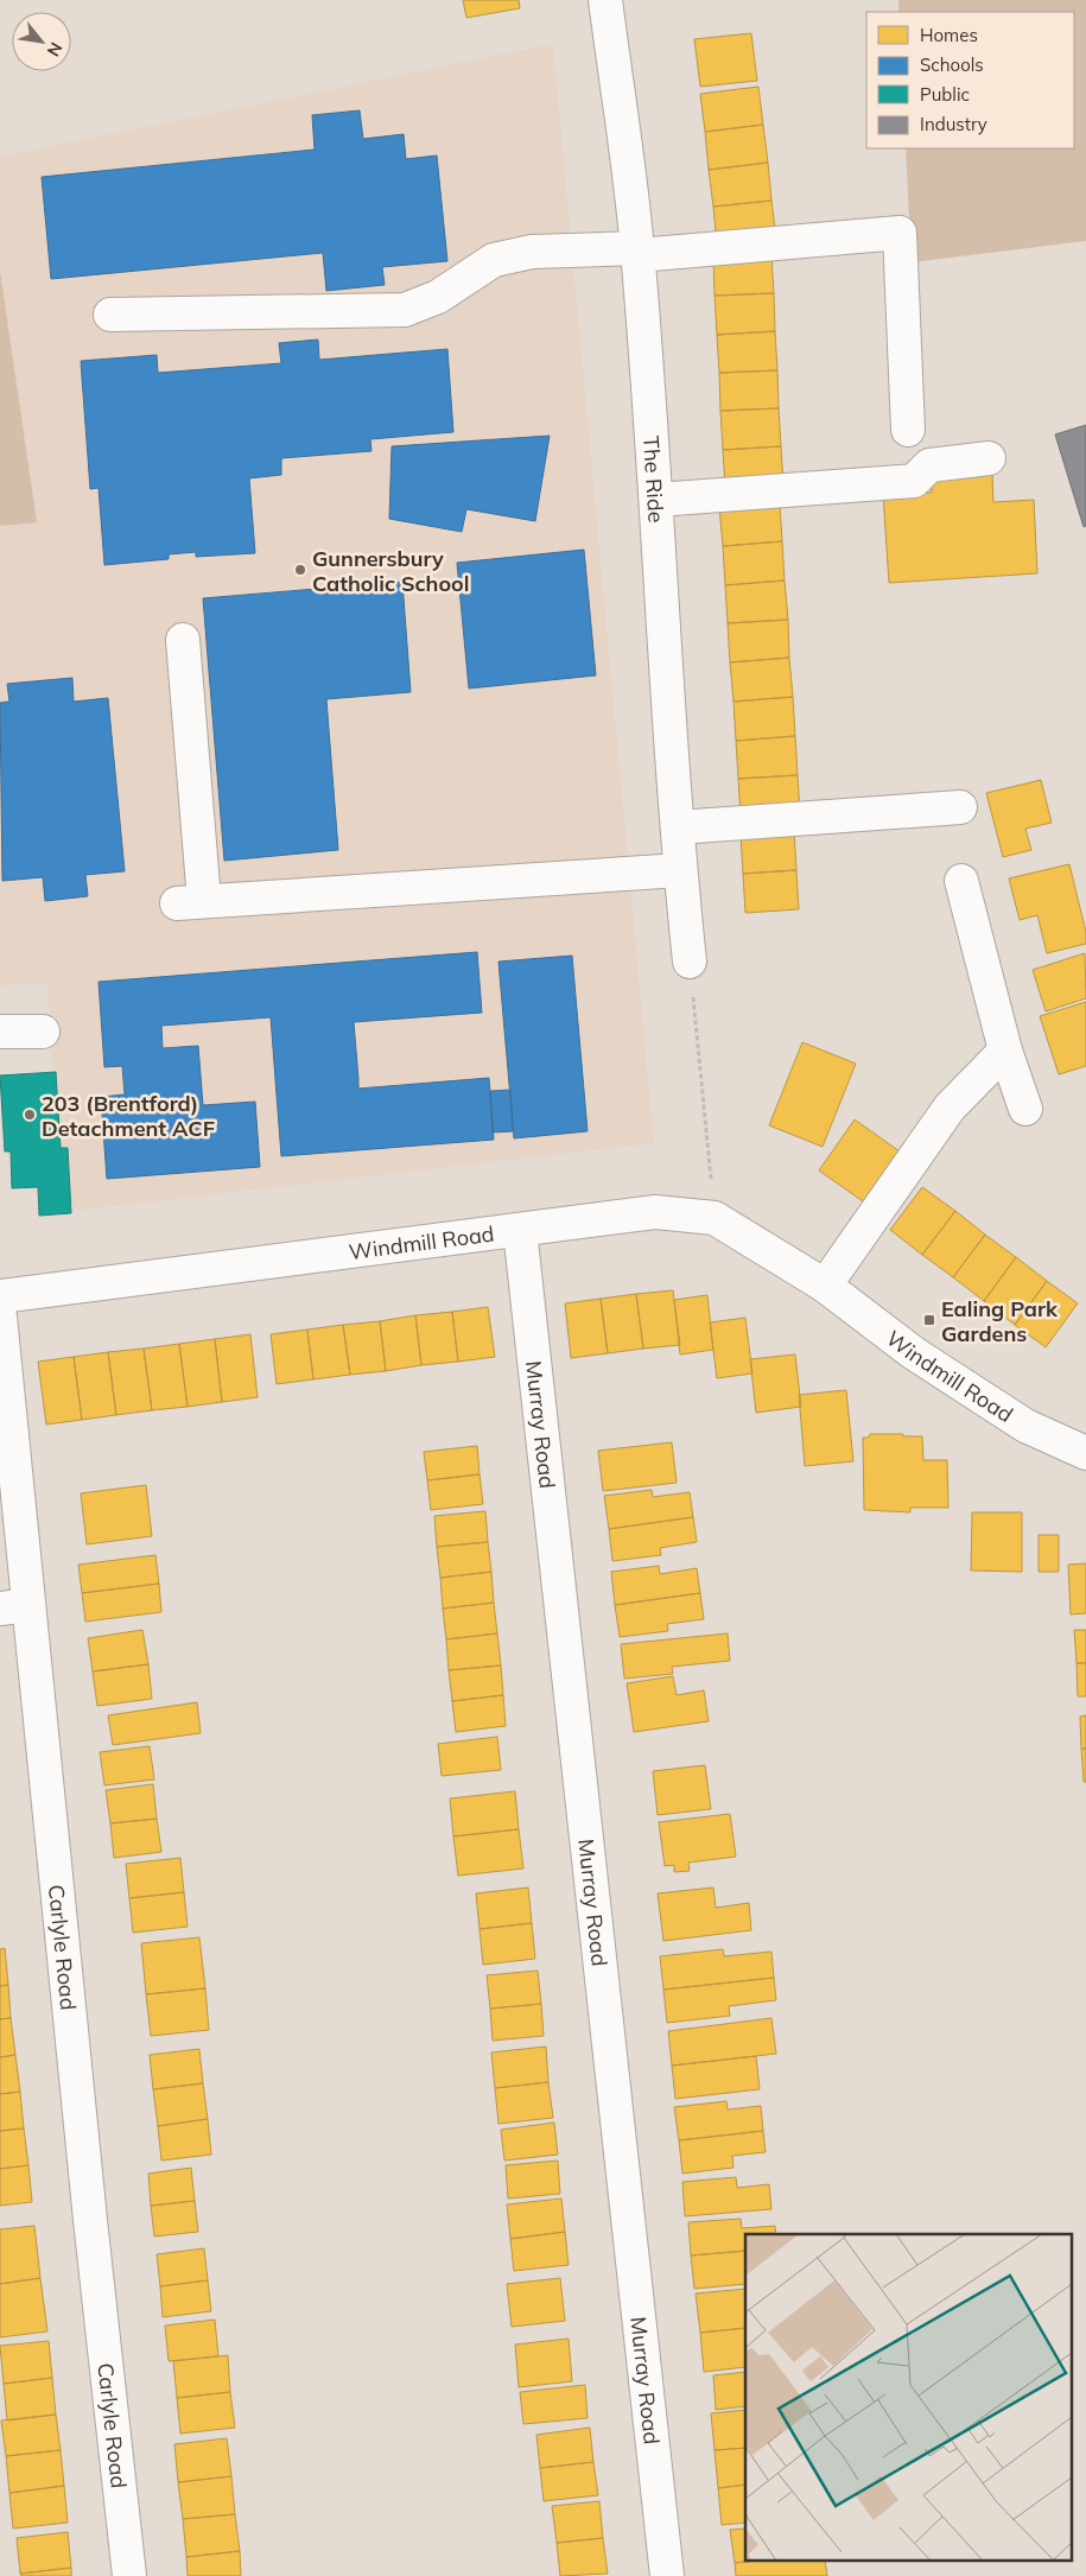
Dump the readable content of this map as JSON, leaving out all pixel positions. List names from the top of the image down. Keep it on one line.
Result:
{"streets":{"street":["The Ride","Windmill Road","Murray Road","Carlyle Road"]},"crossings":[["Windmill Road","Murray Road"]],"places":{"other":["Gunnersbury Catholic School","203 (Brentford) Detachment ACF"],"transit":["Ealing Park Gardens"]},"legend":["Homes","Schools","Public","Industry"],"north":"bottom right"}
